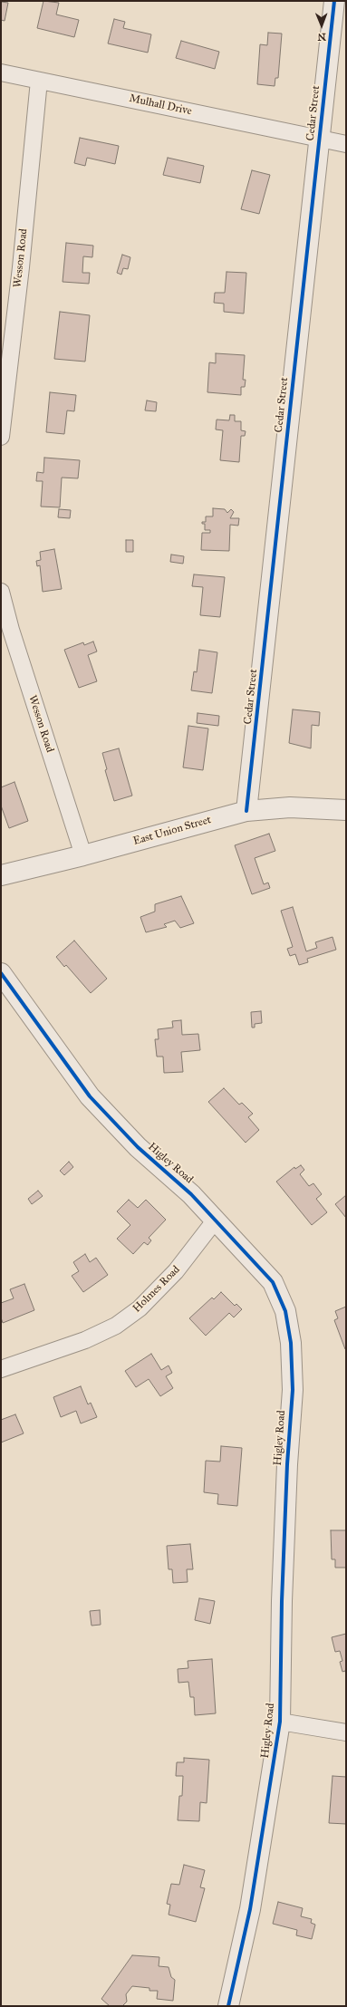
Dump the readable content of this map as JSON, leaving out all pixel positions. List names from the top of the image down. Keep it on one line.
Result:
{"streets":{"street":["Mulhall Drive","Cedar Street","Wesson Road","East Union Street","Higley Road","Holmes Road"]},"crossings":[["Mulhall Drive","Cedar Street"],["Mulhall Drive","Wesson Road"],["Cedar Street","East Union Street"],["Wesson Road","East Union Street"],["Higley Road","Holmes Road"]],"north":"bottom"}
